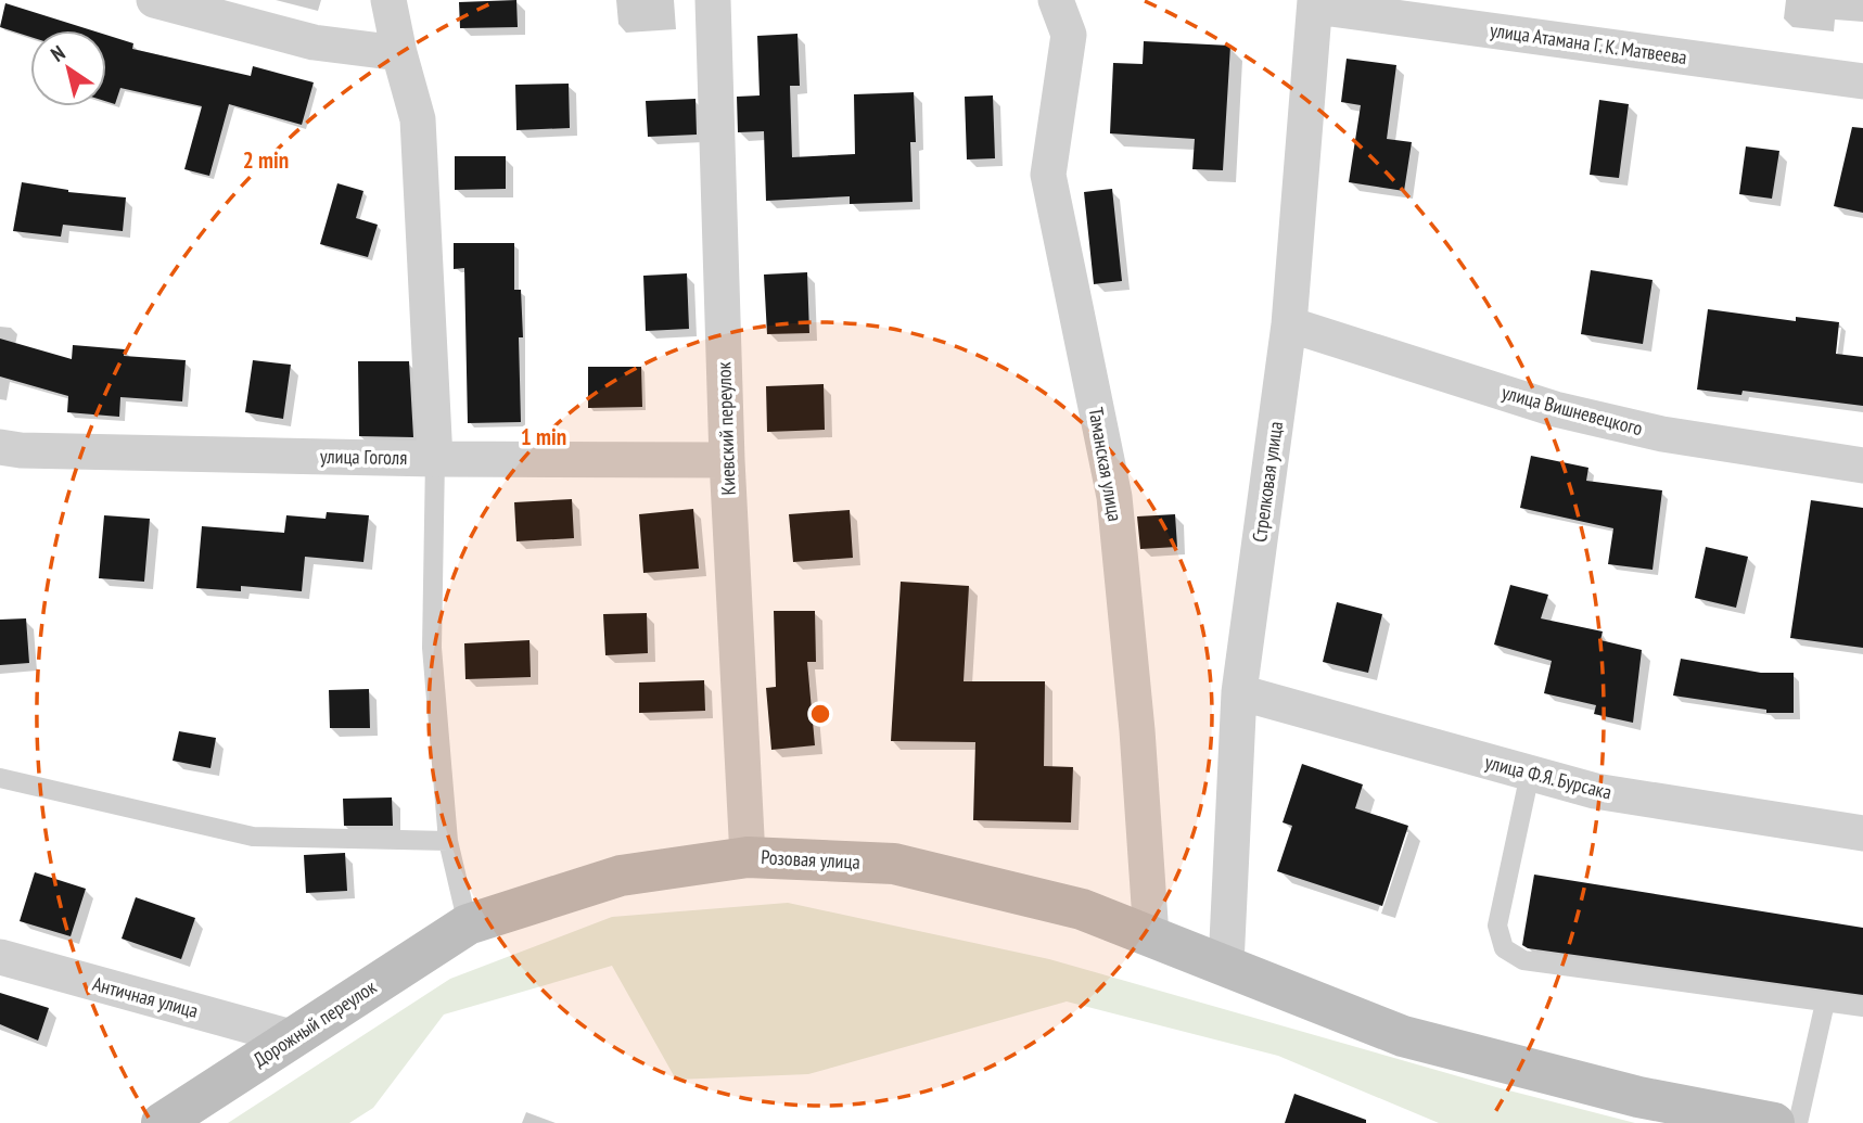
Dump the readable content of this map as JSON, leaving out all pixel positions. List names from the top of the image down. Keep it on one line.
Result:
{"streets":{"main road":["Розовая улица","Дорожный переулок"],"street":["улица Атамана Г. К. Матвеева","улица Вишневецкого","Киевский переулок","улица Гоголя","Таманская улица","Стрелковая улица","улица Ф.Я. Бурсака","Античная улица"]},"crossings":[["улица Атамана Г. К. Матвеева","Стрелковая улица"],["улица Вишневецкого","Стрелковая улица"],["Киевский переулок","улица Гоголя"],["Киевский переулок","Розовая улица"],["Таманская улица","Розовая улица"],["Стрелковая улица","улица Ф.Я. Бурсака"],["Стрелковая улица","Розовая улица"],["Розовая улица","Дорожный переулок"],["Античная улица","Дорожный переулок"]],"north":"top left","rings":["2 min","1 min"]}
